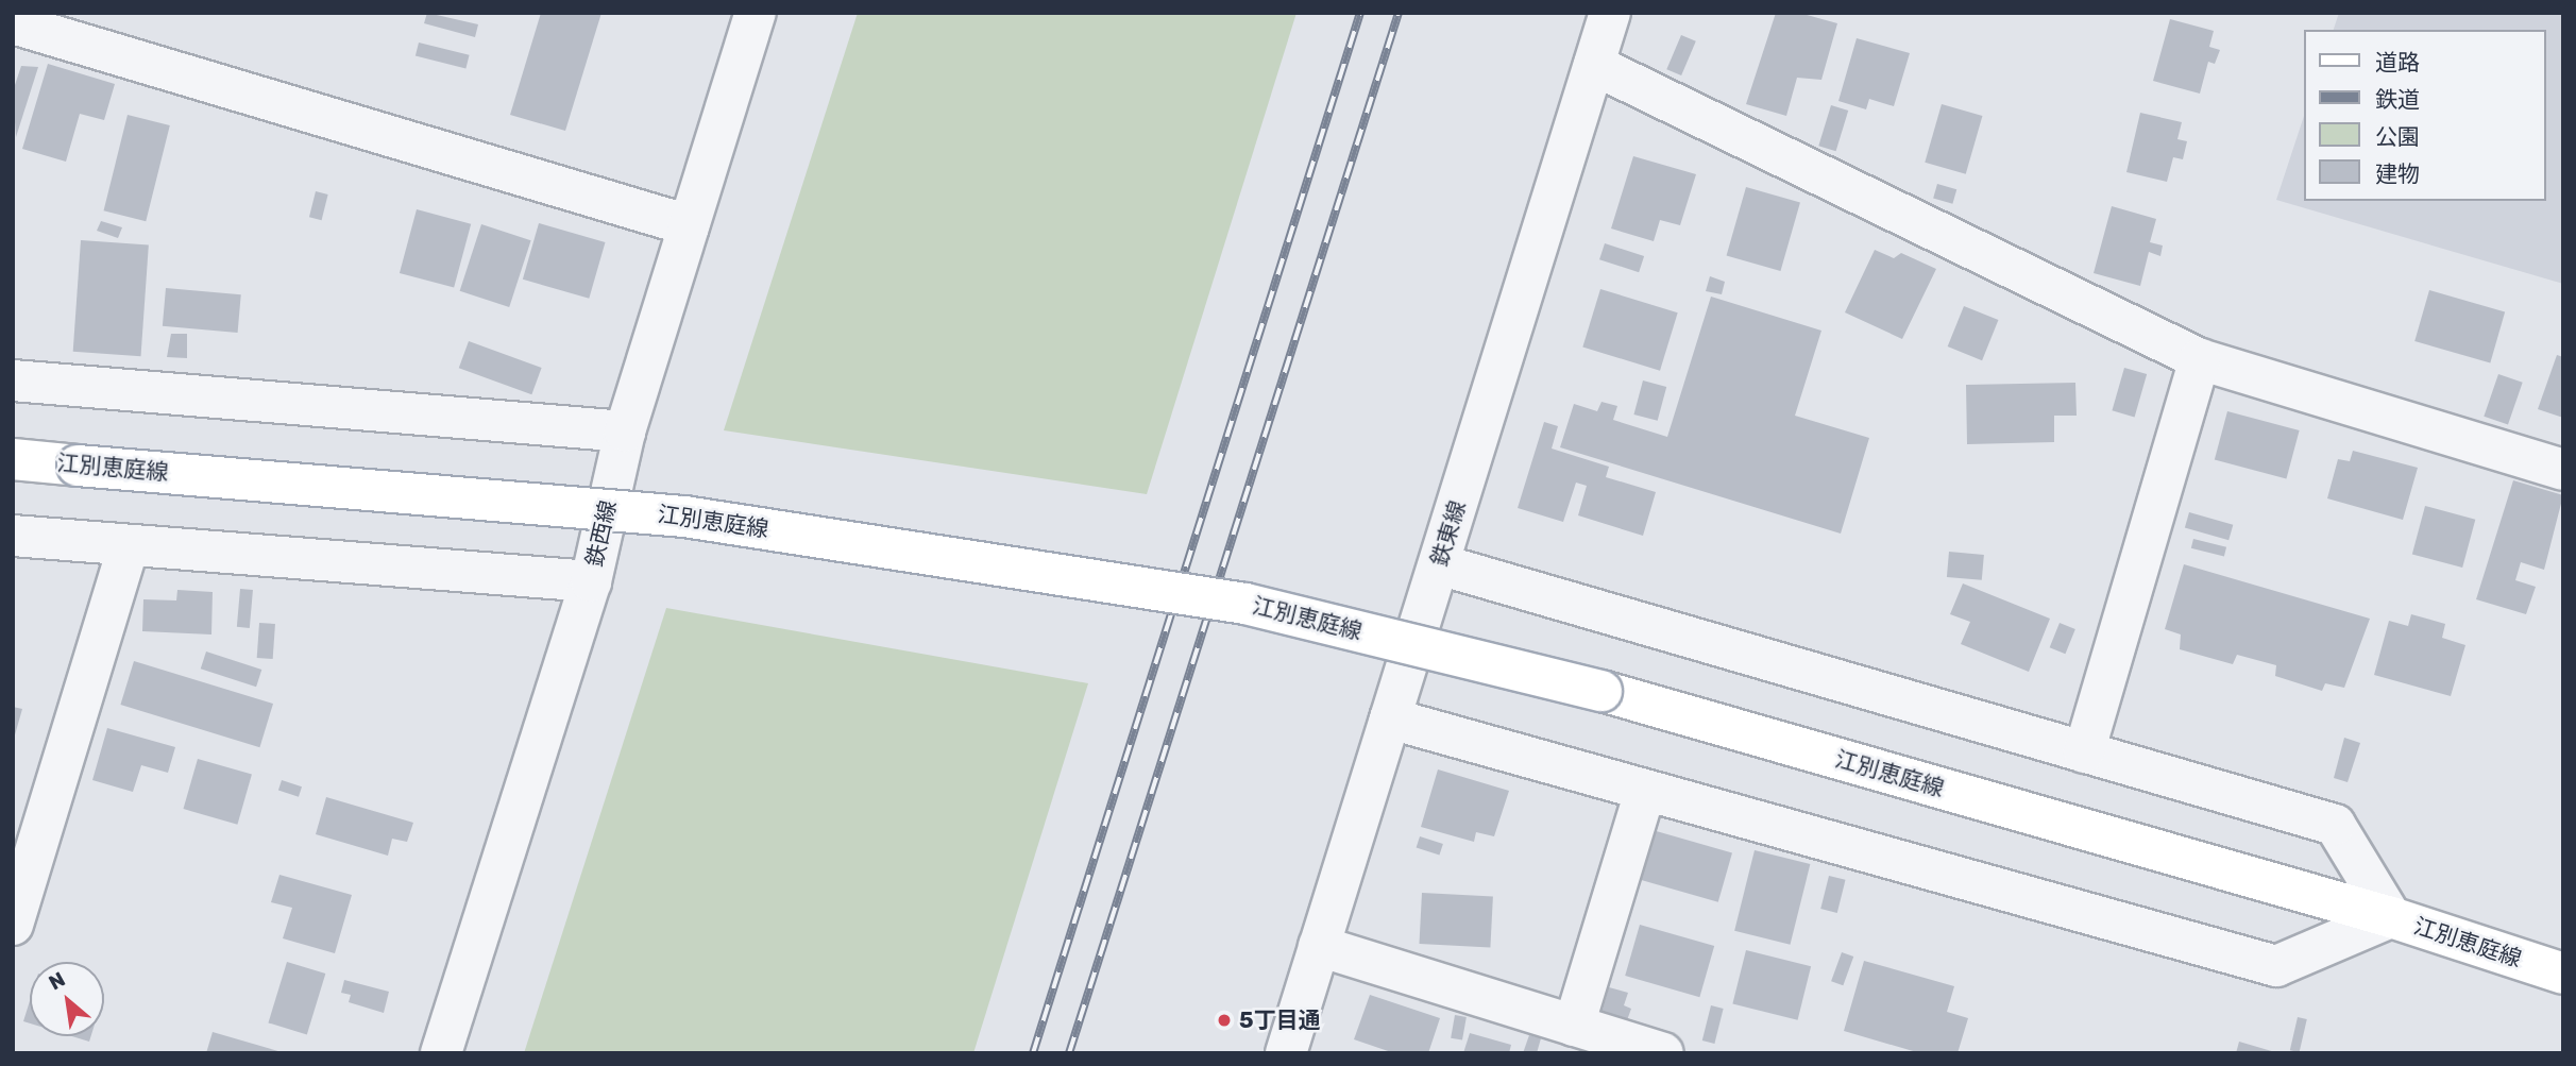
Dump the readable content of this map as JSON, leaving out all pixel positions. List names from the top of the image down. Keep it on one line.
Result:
{"streets":{"main road":["江別恵庭線"],"street":["鉄西線","鉄東線"]},"places":["5丁目通"],"legend":["道路","鉄道","公園","建物"],"north":"top left"}
